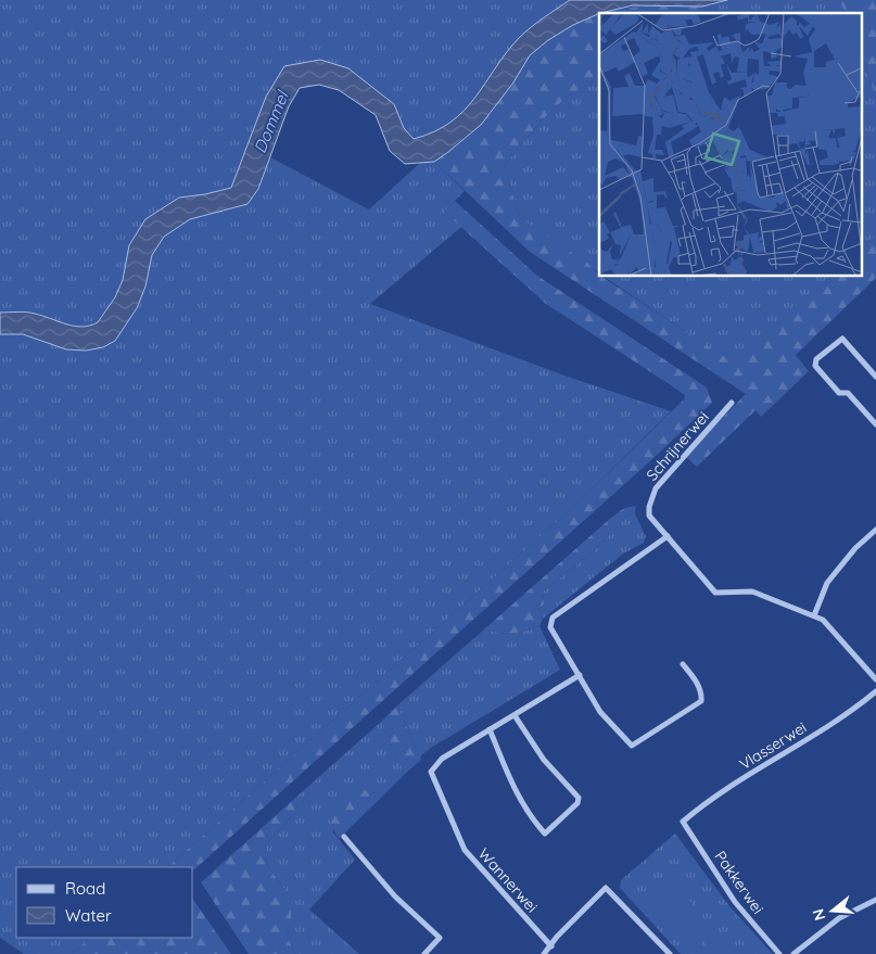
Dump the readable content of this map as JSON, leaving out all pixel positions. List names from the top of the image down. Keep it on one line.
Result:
{"streets":{"street":["Schrijnerwei","Vlasserwei","Wannerwei","Pakkerwei"]},"crossings":[["Vlasserwei","Pakkerwei"]],"water":["Dommel"],"legend":["Road","Water"],"north":"left"}
